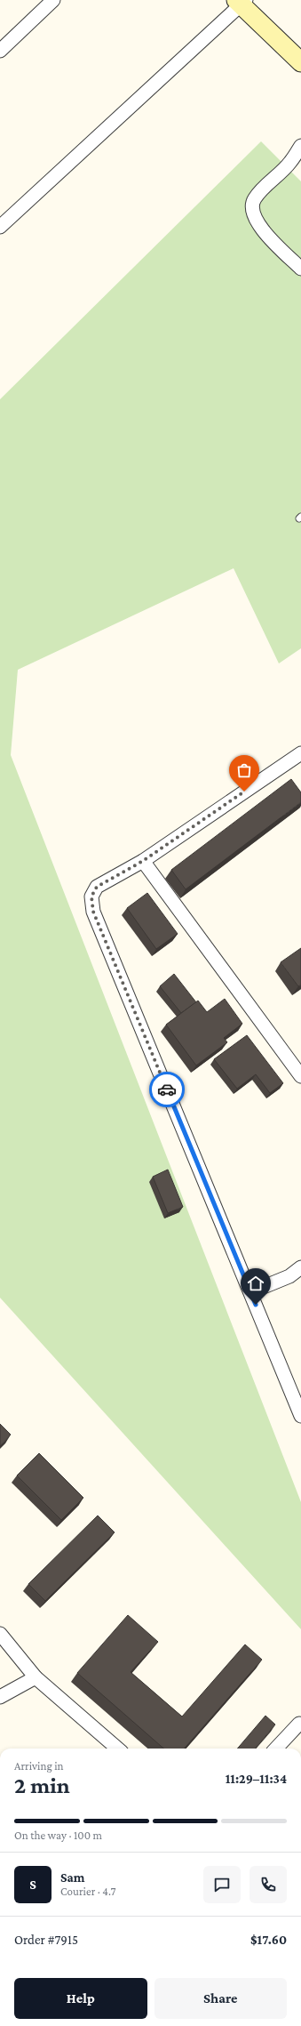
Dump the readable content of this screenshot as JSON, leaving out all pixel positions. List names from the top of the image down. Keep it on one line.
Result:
{"page":{"heading":["2 min","Arriving in","11:29–11:34"],"panel":["Sam","Courier · 4.7","Order #7915","$17.60"],"bar":"On the way · 100 m","round":"S","buttons":["Help","Share"]}}
